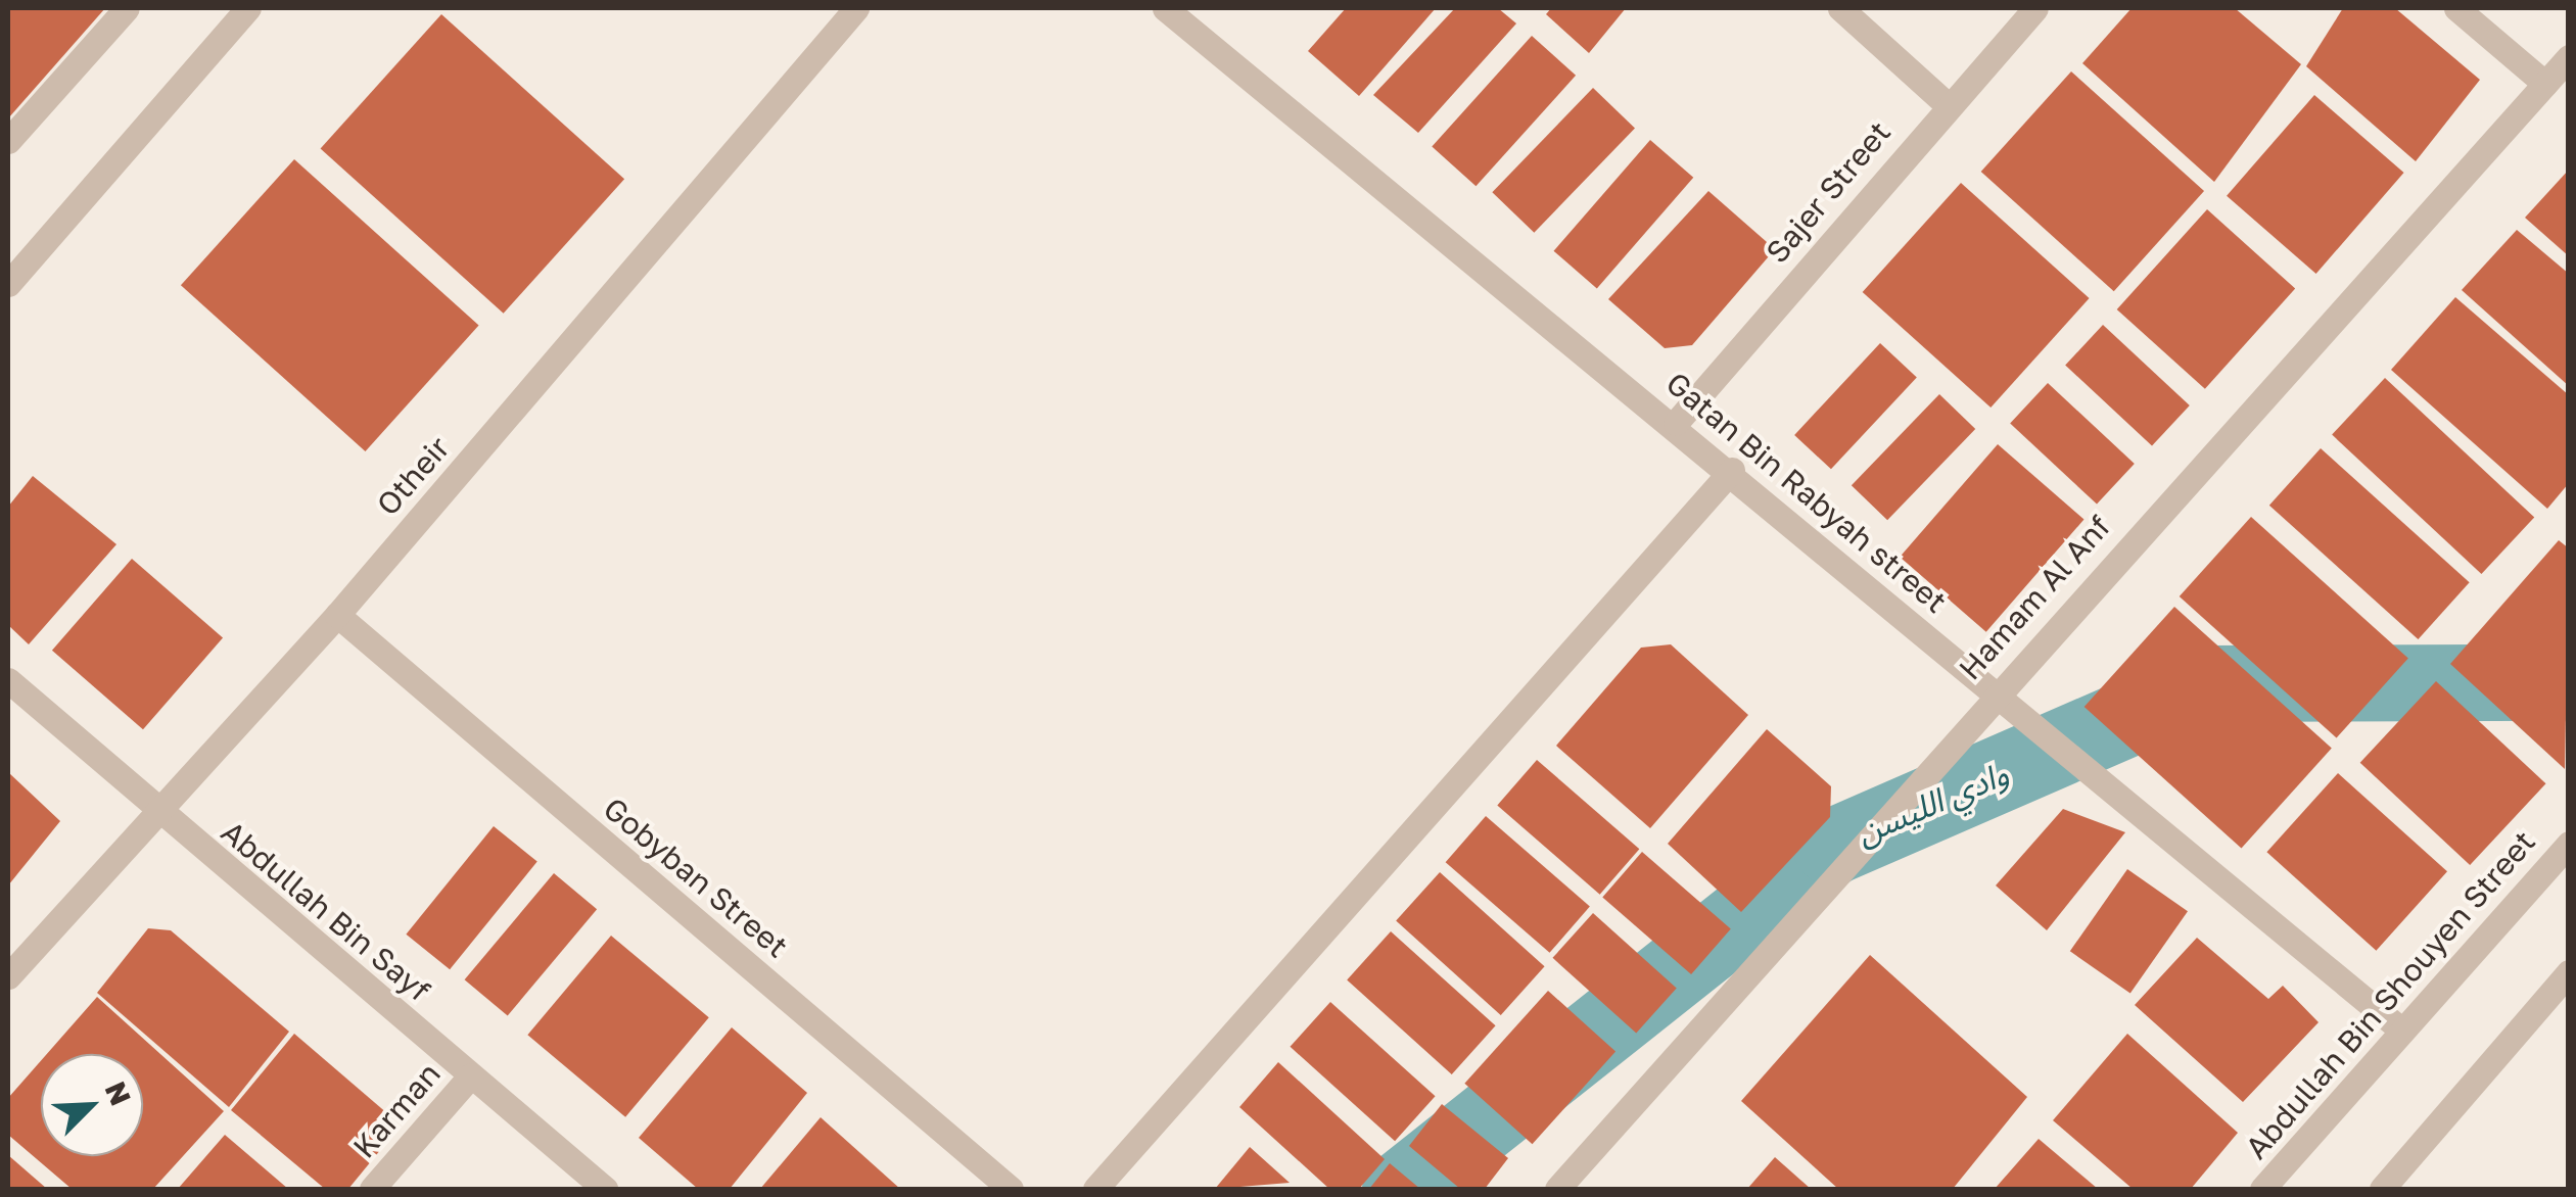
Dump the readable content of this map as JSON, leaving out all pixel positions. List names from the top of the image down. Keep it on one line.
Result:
{"streets":{"street":["Sajer Street","Otheir","Gatan Bin Rabyah street","Hamam Al Anf","Gobyban Street","Abdullah Bin Sayf","Abdullah Bin Shouyen Street","Karman"]},"crossings":[["Sajer Street","Gatan Bin Rabyah street"],["Otheir","Gobyban Street"],["Otheir","Abdullah Bin Sayf"],["Gatan Bin Rabyah street","Hamam Al Anf"],["Gatan Bin Rabyah street","Abdullah Bin Shouyen Street"],["Abdullah Bin Sayf","Karman"]],"water":["وادي الليسن"],"north":"top right"}
